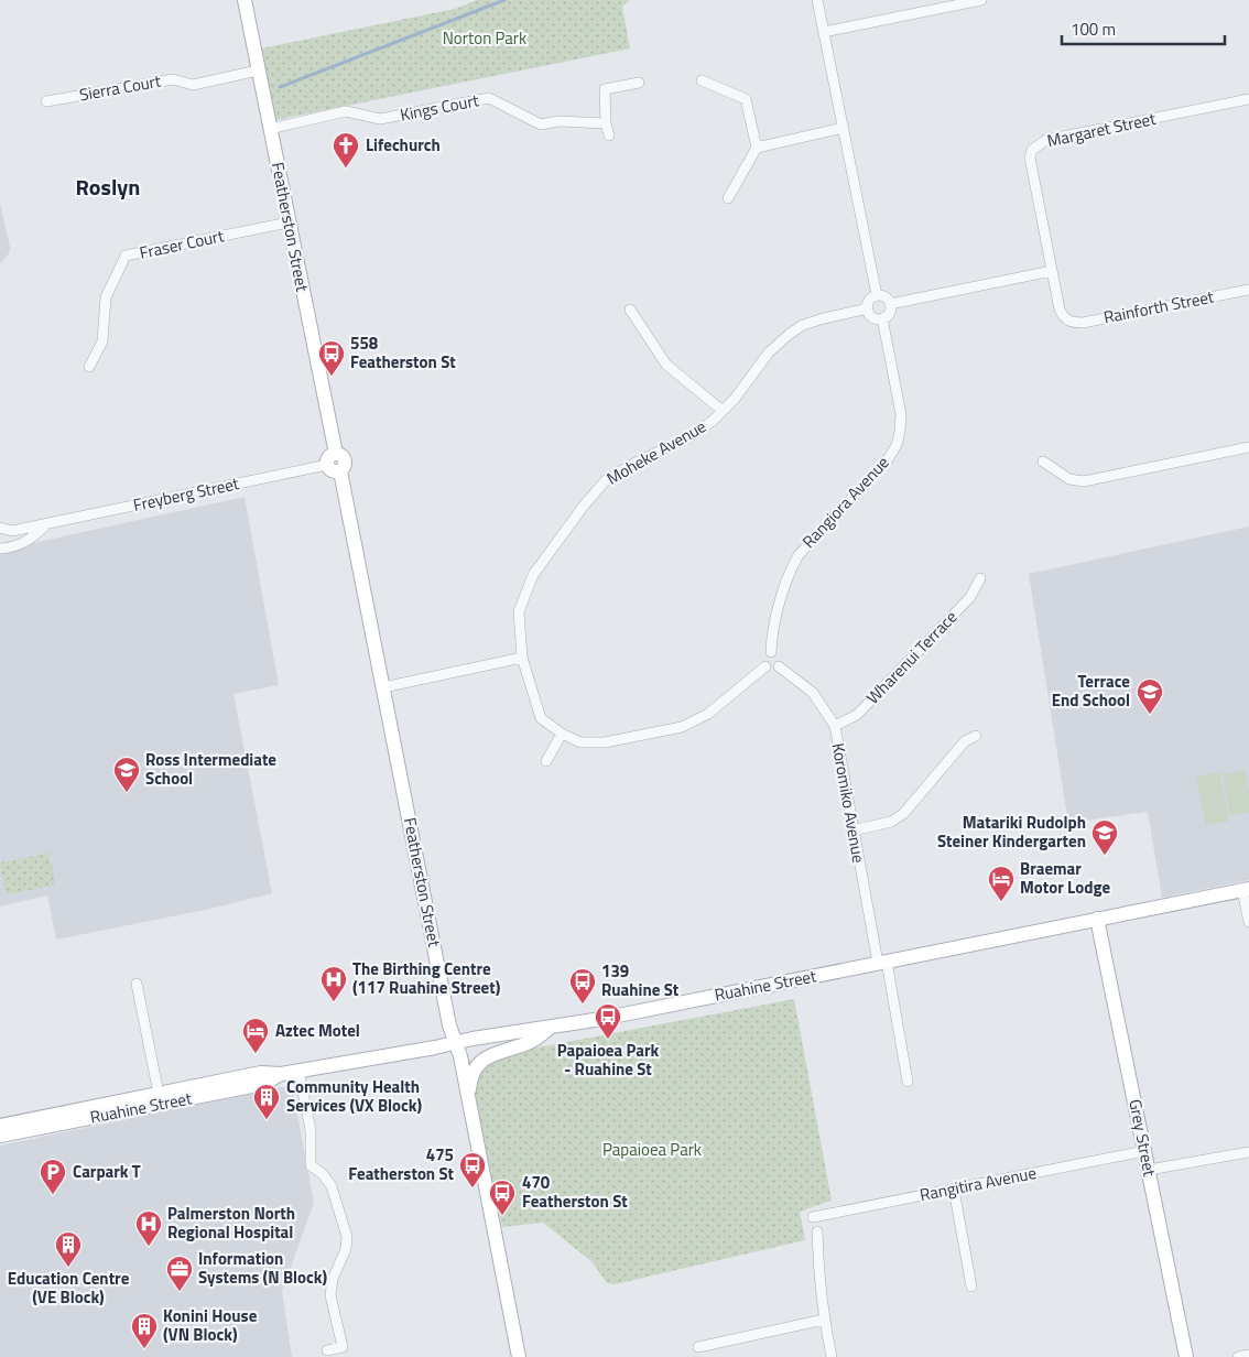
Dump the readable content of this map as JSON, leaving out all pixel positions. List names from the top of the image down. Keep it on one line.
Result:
{"streets":{"main road":["Featherston Street","Ruahine Street","Grey Street"],"street":["Sierra Court","Kings Court","Margaret Street","Fraser Court","Rainforth Street","Moheke Avenue","Freyberg Street","Rangiora Avenue","Wharenui Terrace","Koromiko Avenue","Rangitira Avenue"]},"crossings":[["Sierra Court","Featherston Street"],["Kings Court","Featherston Street"],["Margaret Street","Rainforth Street"],["Featherston Street","Fraser Court"],["Featherston Street","Freyberg Street"],["Featherston Street","Ruahine Street"],["Moheke Avenue","Rangiora Avenue"],["Rangiora Avenue","Koromiko Avenue"],["Wharenui Terrace","Koromiko Avenue"],["Koromiko Avenue","Ruahine Street"],["Ruahine Street","Grey Street"],["Grey Street","Rangitira Avenue"]],"districts":["Roslyn"],"parks":["Norton Park","Papaioea Park"],"places":{"church":["Lifechurch"],"bus stop":["558 Featherston St","139 Ruahine St","Papaioea Park - Ruahine St","475 Featherston St","470 Featherston St"],"school or university":["Terrace End School","Ross Intermediate School","Matariki Rudolph Steiner Kindergarten"],"hotel":["Braemar Motor Lodge","Aztec Motel"],"hospital":["The Birthing Centre (117 Ruahine Street)","Palmerston North Regional Hospital"],"building":["Community Health Services (VX Block)","Education Centre (VE Block)","Konini House (VN Block)"],"parking":["Carpark T"],"office":["Information Systems (N Block)"]},"scale_bar":"100 m"}
